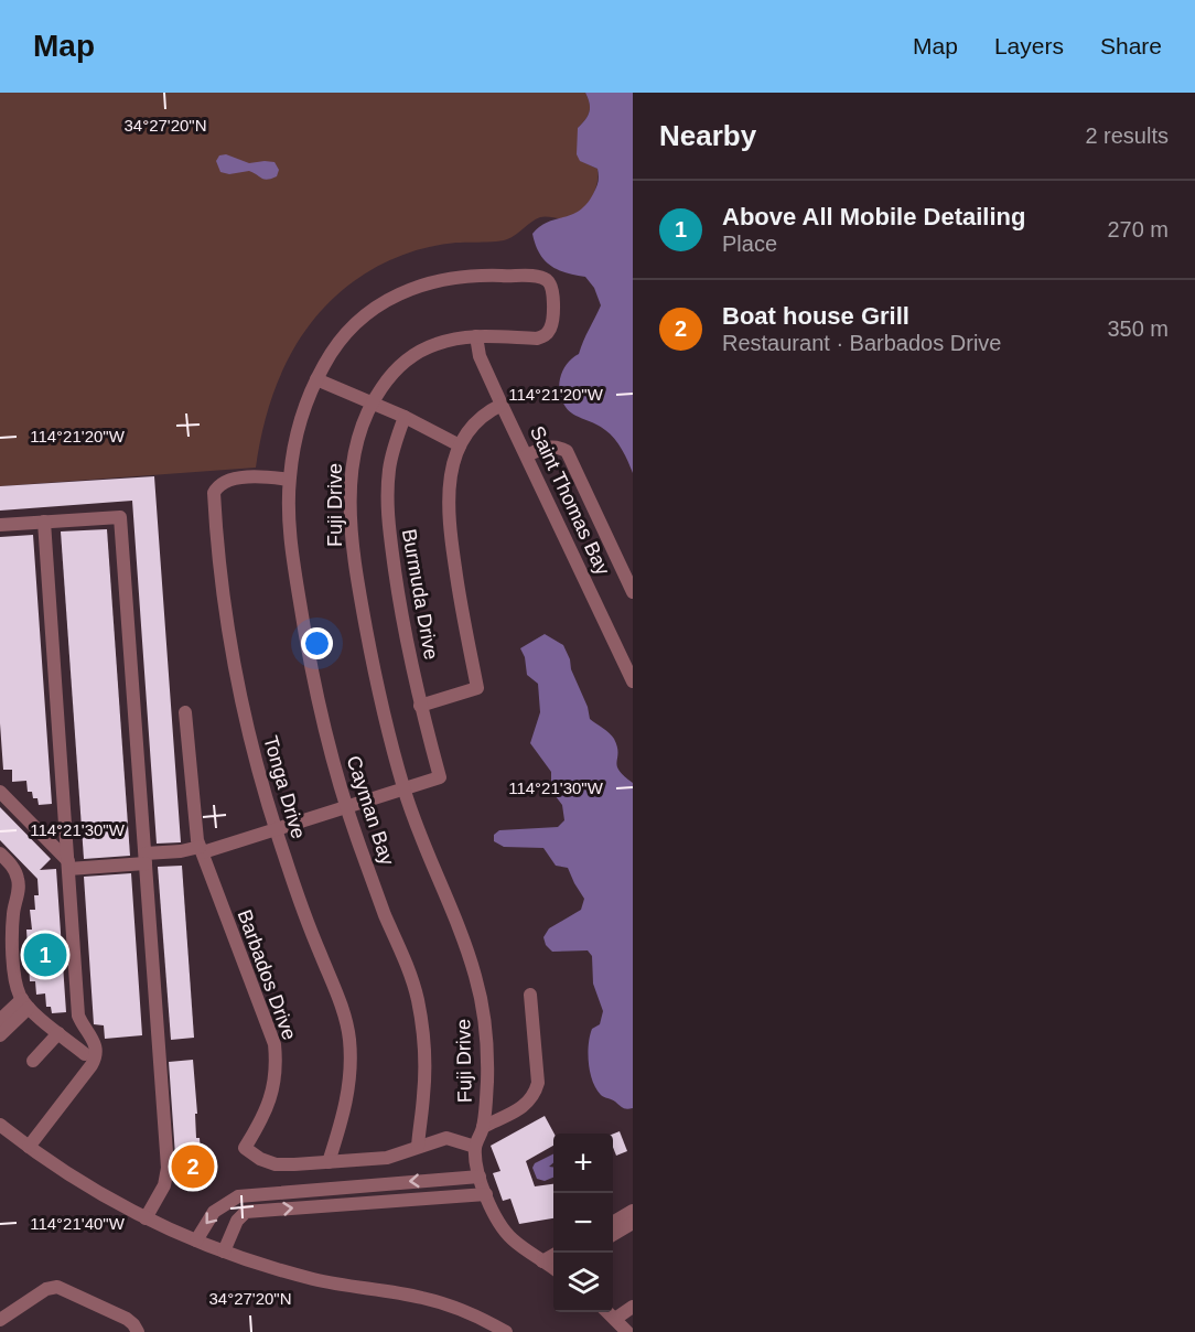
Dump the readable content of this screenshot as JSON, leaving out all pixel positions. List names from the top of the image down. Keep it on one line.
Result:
{"streets":{"street":["Saint Thomas Bay","Fuji Drive","Burmuda Drive","Tonga Drive","Cayman Bay","Barbados Drive"]},"crossings":[["Saint Thomas Bay","Fuji Drive"],["Fuji Drive","Burmuda Drive"],["Fuji Drive","Tonga Drive"],["Fuji Drive","Cayman Bay"],["Fuji Drive","Barbados Drive"],["Tonga Drive","Cayman Bay"],["Tonga Drive","Barbados Drive"],["Cayman Bay","Barbados Drive"]],"page":{"header":"Map","nav":["Map","Layers","Share"],"heading":["Nearby","2 results"],"list":[{"mark":"1","name":"Above All Mobile Detailing","note":"Place","value":"270 m"},{"mark":"2","name":"Boat house Grill","note":"Restaurant · Barbados Drive","value":"350 m"}],"pins":["1","2"],"map_buttons":["+","−"]},"coordinates":["34°27'20\"N","114°21'20\"W","114°21'30\"W","114°21'40\"W"]}
